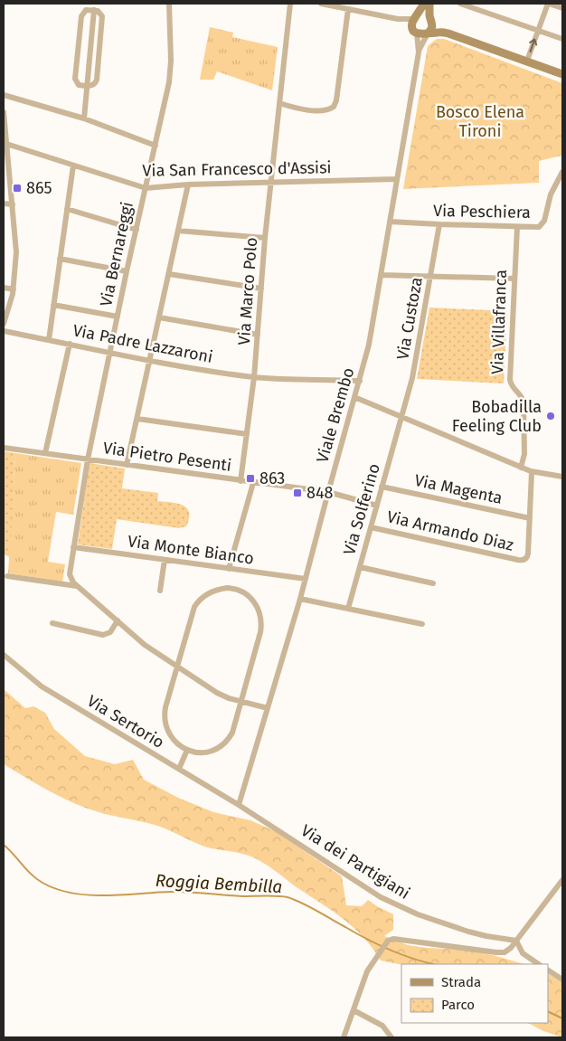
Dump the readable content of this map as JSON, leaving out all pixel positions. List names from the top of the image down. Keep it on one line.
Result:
{"streets":{"street":["Via San Francesco d'Assisi","Via Peschiera","Via Bernareggi","Via Marco Polo","Via Custoza","Via Villafranca","Via Padre Lazzaroni","Viale Brembo","Via Pietro Pesenti","Via Magenta","Via Solferino","Via Armando Diaz","Via Monte Bianco","Via Sertorio","Via dei Partigiani"]},"crossings":[["Via San Francesco d'Assisi","Via Bernareggi"],["Via San Francesco d'Assisi","Via Marco Polo"],["Via San Francesco d'Assisi","Viale Brembo"],["Via Peschiera","Via Custoza"],["Via Peschiera","Via Villafranca"],["Via Peschiera","Viale Brembo"],["Via Bernareggi","Via Padre Lazzaroni"],["Via Bernareggi","Via Pietro Pesenti"],["Via Bernareggi","Via Monte Bianco"],["Via Marco Polo","Via Padre Lazzaroni"],["Via Marco Polo","Via Pietro Pesenti"],["Via Custoza","Via Solferino"],["Via Padre Lazzaroni","Viale Brembo"],["Viale Brembo","Via Pietro Pesenti"],["Viale Brembo","Via Monte Bianco"],["Viale Brembo","Via Sertorio"],["Viale Brembo","Via dei Partigiani"],["Via Pietro Pesenti","Via Solferino"],["Via Magenta","Via Solferino"],["Via Magenta","Via Armando Diaz"],["Via Solferino","Via Armando Diaz"],["Via Sertorio","Via dei Partigiani"]],"water":["Roggia Bembilla"],"parks":["Bosco Elena Tironi"],"places":{"transit":["865","863","848"],"other":["Bobadilla Feeling Club"]},"legend":["Strada","Parco"]}
